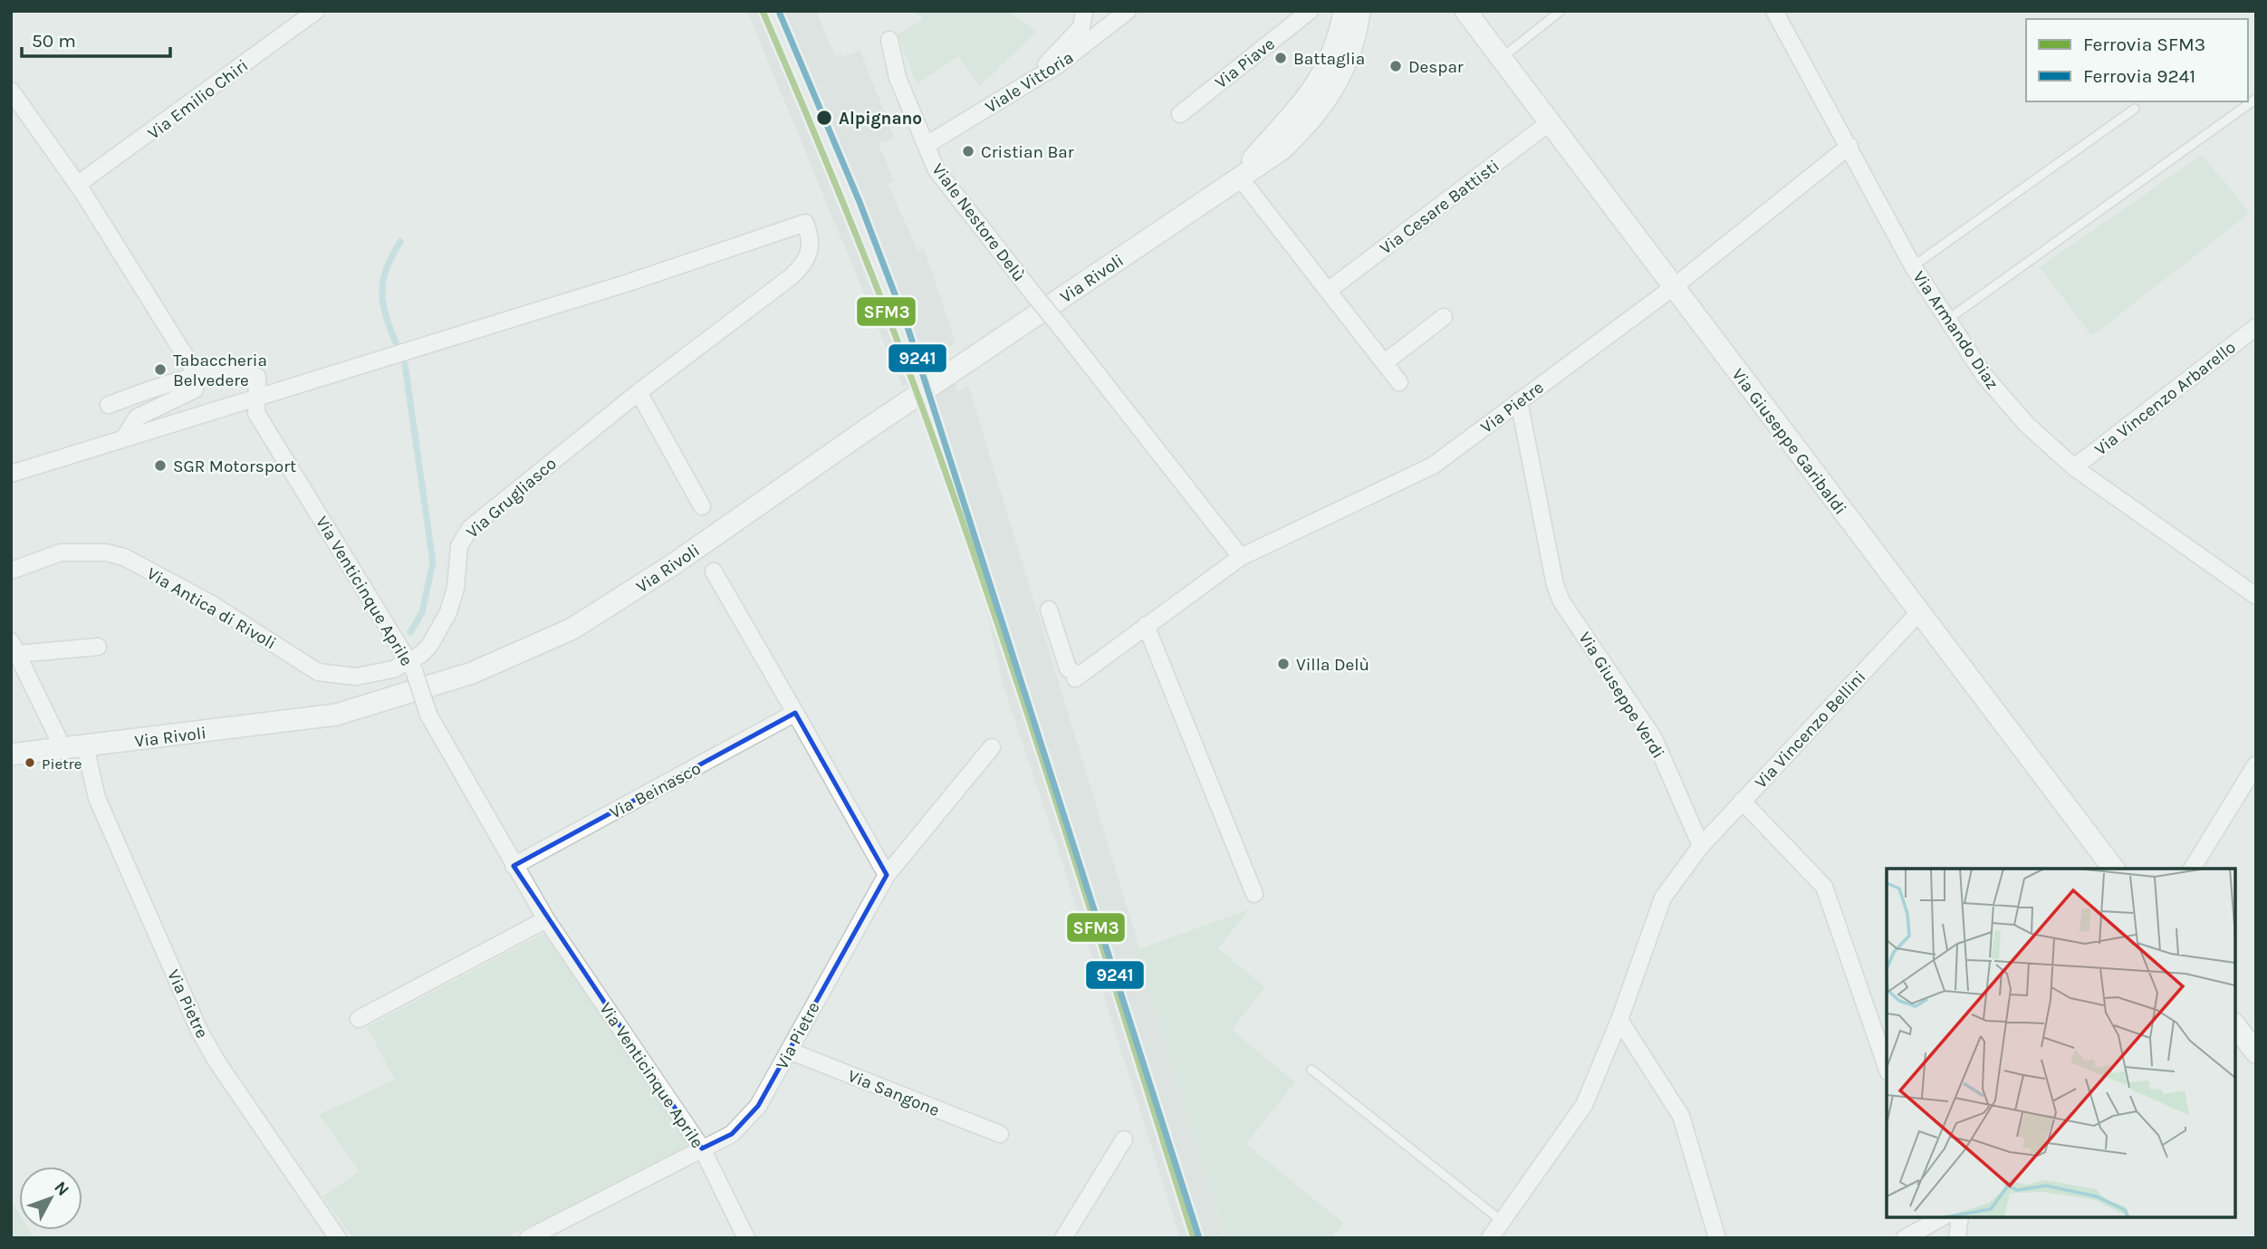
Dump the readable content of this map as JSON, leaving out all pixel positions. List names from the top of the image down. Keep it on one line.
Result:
{"streets":{"street":["Via Piave","Viale Vittoria","Via Emilio Chiri","Via Cesare Battisti","Viale Nestore Delù","Via Rivoli","Via Armando Diaz","Via Vincenzo Arbarello","Via Pietre","Via Giuseppe Garibaldi","Via Grugliasco","Via Venticinque Aprile","Via Antica di Rivoli","Via Giuseppe Verdi","Via Vincenzo Bellini","Via Beinasco","Via Sangone"]},"crossings":[["Viale Vittoria","Viale Nestore Delù"],["Via Cesare Battisti","Via Giuseppe Garibaldi"],["Viale Nestore Delù","Via Pietre"],["Via Rivoli","Via Pietre"],["Via Armando Diaz","Via Vincenzo Arbarello"],["Via Armando Diaz","Via Pietre"],["Via Pietre","Via Giuseppe Garibaldi"],["Via Pietre","Via Venticinque Aprile"],["Via Pietre","Via Giuseppe Verdi"],["Via Pietre","Via Sangone"],["Via Giuseppe Garibaldi","Via Vincenzo Bellini"],["Via Grugliasco","Via Venticinque Aprile"],["Via Grugliasco","Via Antica di Rivoli"],["Via Venticinque Aprile","Via Antica di Rivoli"],["Via Venticinque Aprile","Via Beinasco"],["Via Giuseppe Verdi","Via Vincenzo Bellini"]],"places":["Battaglia","Despar","Alpignano","Cristian Bar","Tabaccheria Belvedere","SGR Motorsport","Villa Delù","Pietre"],"lines":["rail line SFM3","rail line 9241"],"legend":["Ferrovia SFM3","Ferrovia 9241"],"scale_bar":"50 m","north":"top right"}
